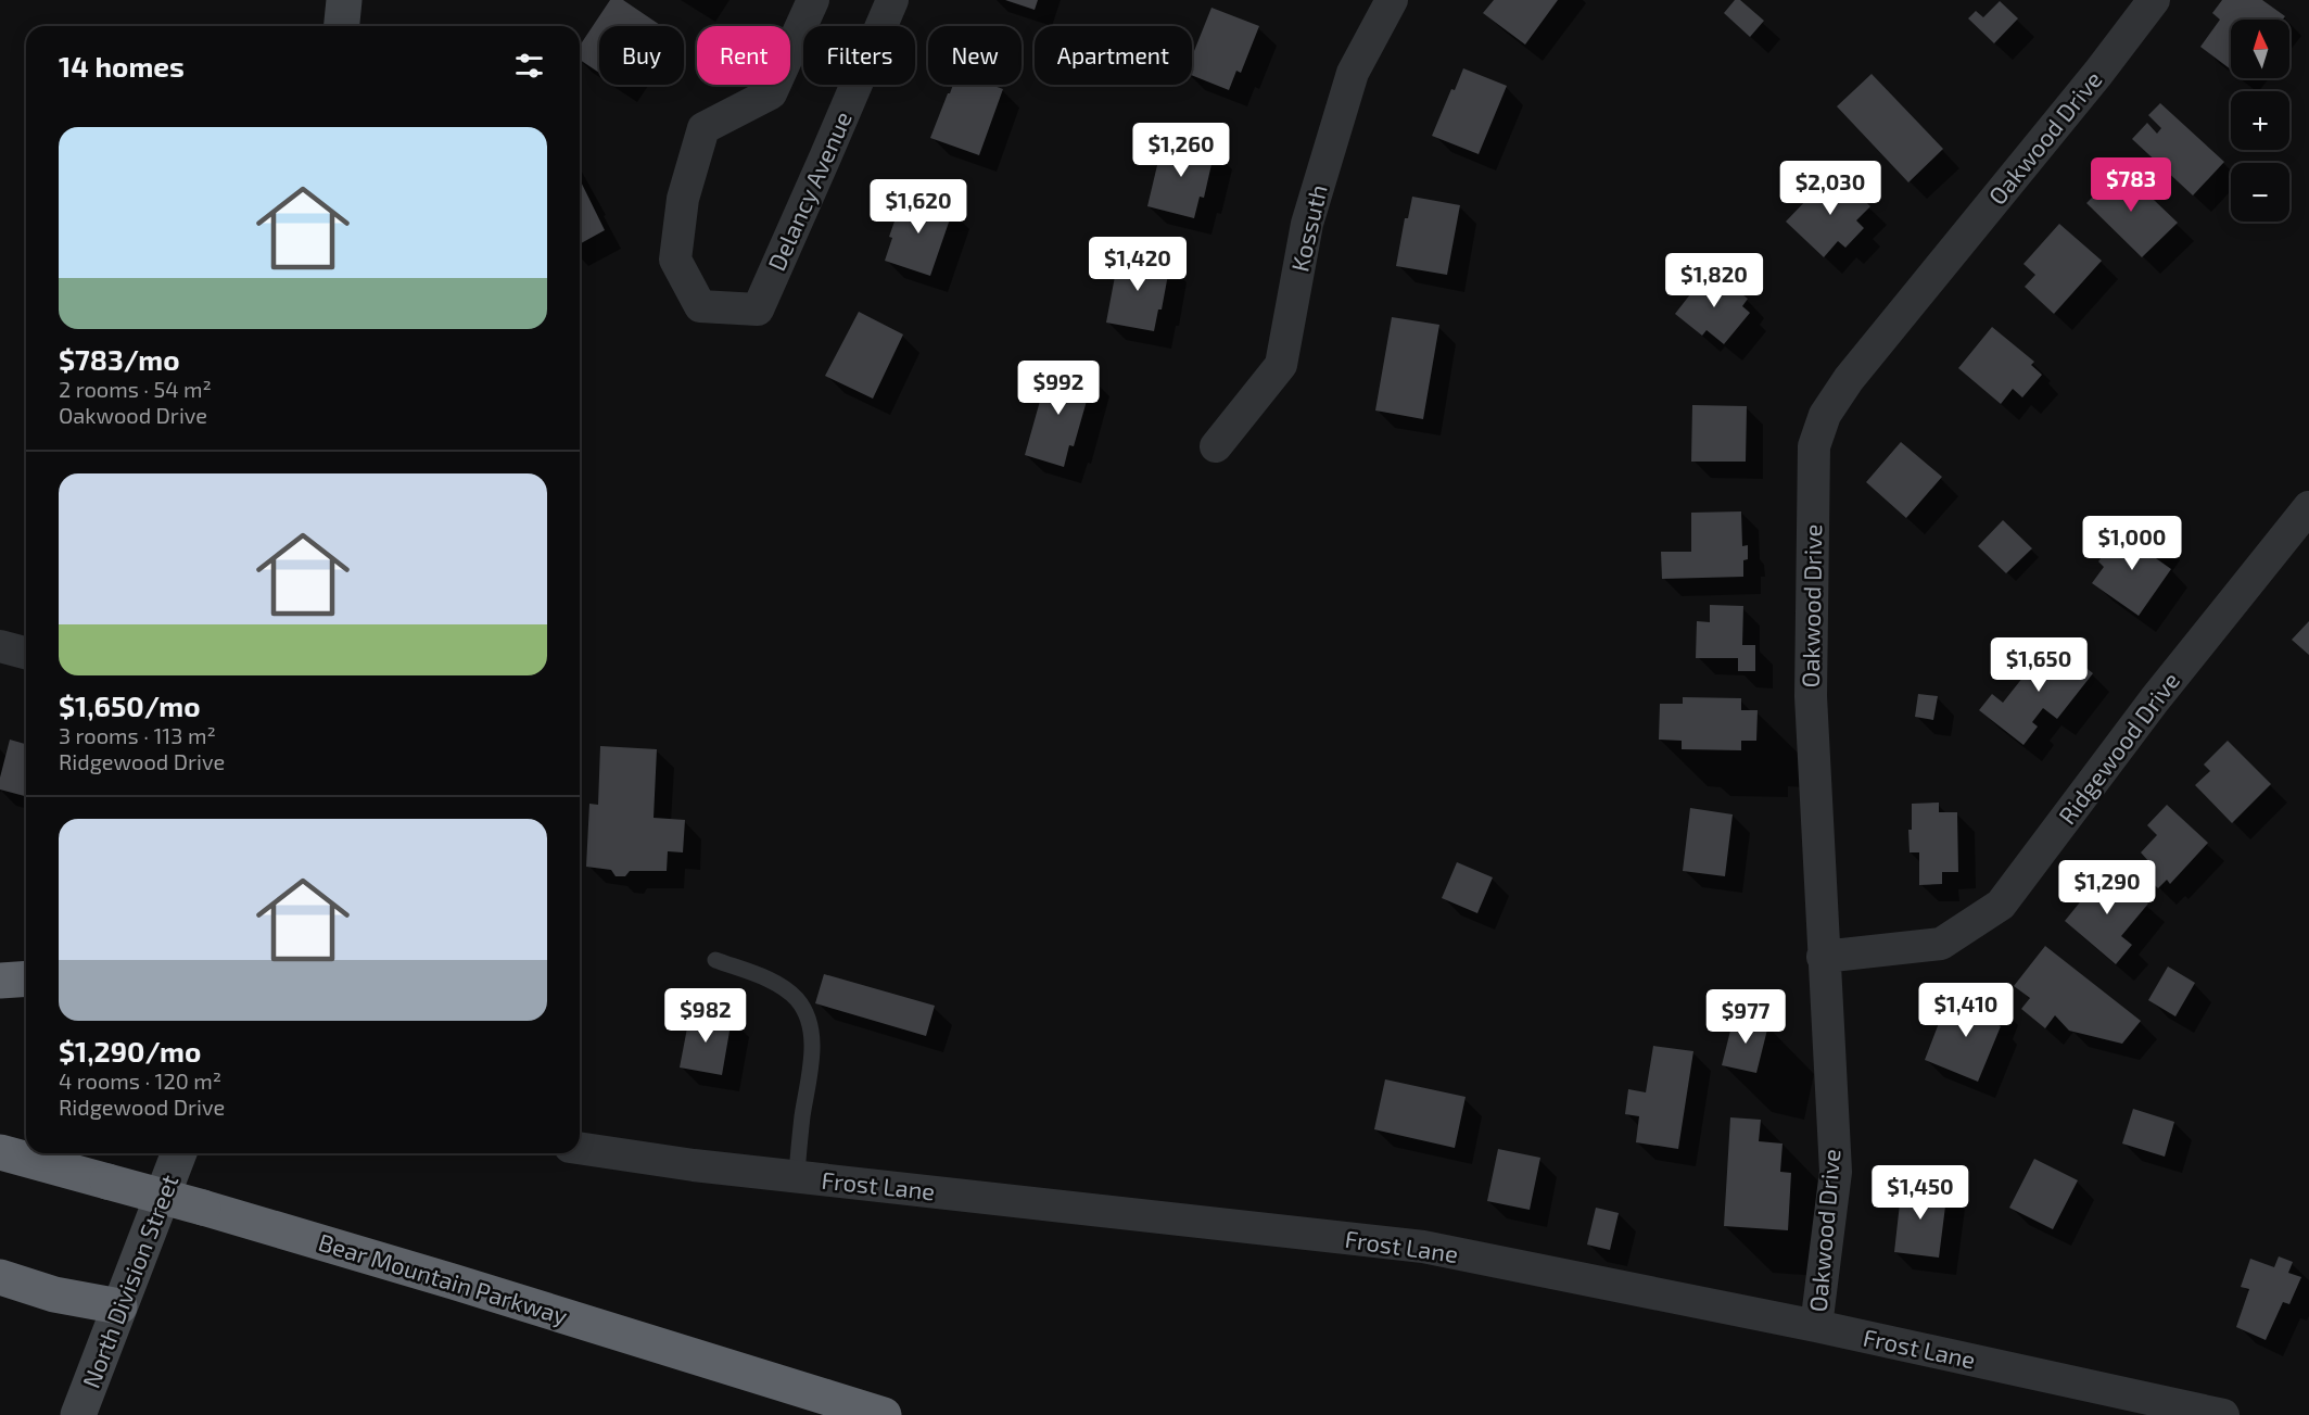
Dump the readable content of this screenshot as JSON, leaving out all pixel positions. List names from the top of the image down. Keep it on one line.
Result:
{"streets":{"highway":["Bear Mountain Parkway"],"street":["Oakwood Drive","Delancy Avenue","Kossuth","Ridgewood Drive","Frost Lane","North Division Street"]},"crossings":[["Oakwood Drive","Ridgewood Drive"],["Oakwood Drive","Frost Lane"]],"north":"top","page":{"map_buttons":["+","−"],"chip":["Buy","Rent","Filters","New","Apartment"],"heading":"14 homes","list":[{"name":"$783/mo","note":"2 rooms · 54 m² · Oakwood Drive"},{"name":"$1,650/mo","note":"3 rooms · 113 m² · Ridgewood Drive"},{"name":"$1,290/mo","note":"4 rooms · 120 m² · Ridgewood Drive"}],"price":["$1,260","$783","$2,030","$1,620","$1,420","$1,820","$992","$1,000","$1,650","$1,290","$1,410","$982","$977","$1,450"]}}
